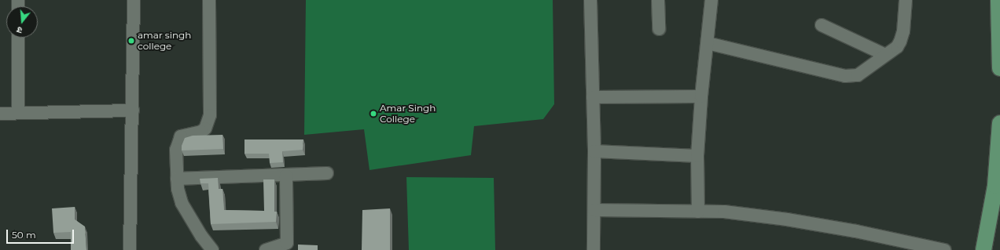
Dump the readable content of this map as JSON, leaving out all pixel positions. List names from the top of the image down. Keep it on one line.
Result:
{"places":["amar singh college","Amar Singh College"],"scale_bar":"50 m","north":"bottom"}
